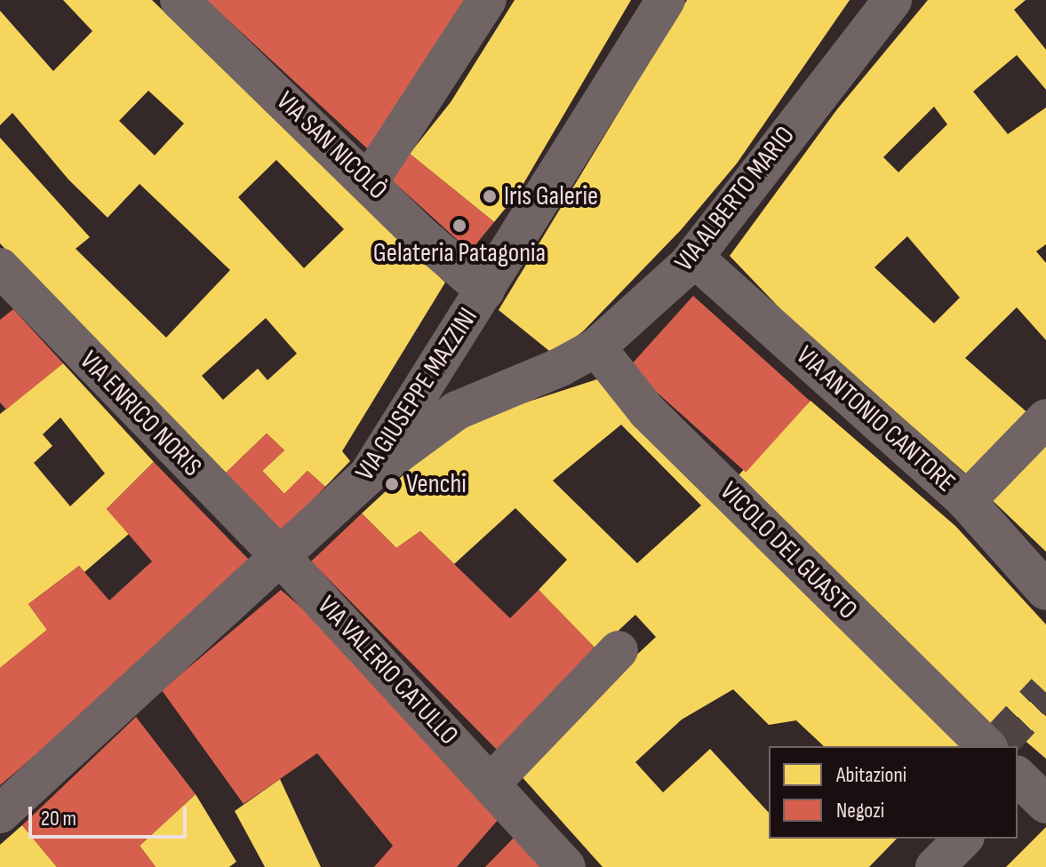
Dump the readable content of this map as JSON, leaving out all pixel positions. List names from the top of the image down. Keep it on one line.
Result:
{"streets":{"street":["VIA SAN NICOLÒ","VIA ALBERTO MARIO","VIA GIUSEPPE MAZZINI","VIA ENRICO NORIS","VIA ANTONIO CANTORE","VICOLO DEL GUASTO","VIA VALERIO CATULLO"]},"crossings":[["VIA SAN NICOLÒ","VIA GIUSEPPE MAZZINI"],["VIA ALBERTO MARIO","VIA GIUSEPPE MAZZINI"],["VIA ALBERTO MARIO","VIA ANTONIO CANTORE"],["VIA ALBERTO MARIO","VICOLO DEL GUASTO"],["VIA GIUSEPPE MAZZINI","VIA ENRICO NORIS"],["VIA GIUSEPPE MAZZINI","VIA VALERIO CATULLO"],["VIA ENRICO NORIS","VIA VALERIO CATULLO"]],"places":["Iris Galerie","Gelateria Patagonia","Venchi"],"legend":["Abitazioni","Negozi"],"scale_bar":"20 m"}
